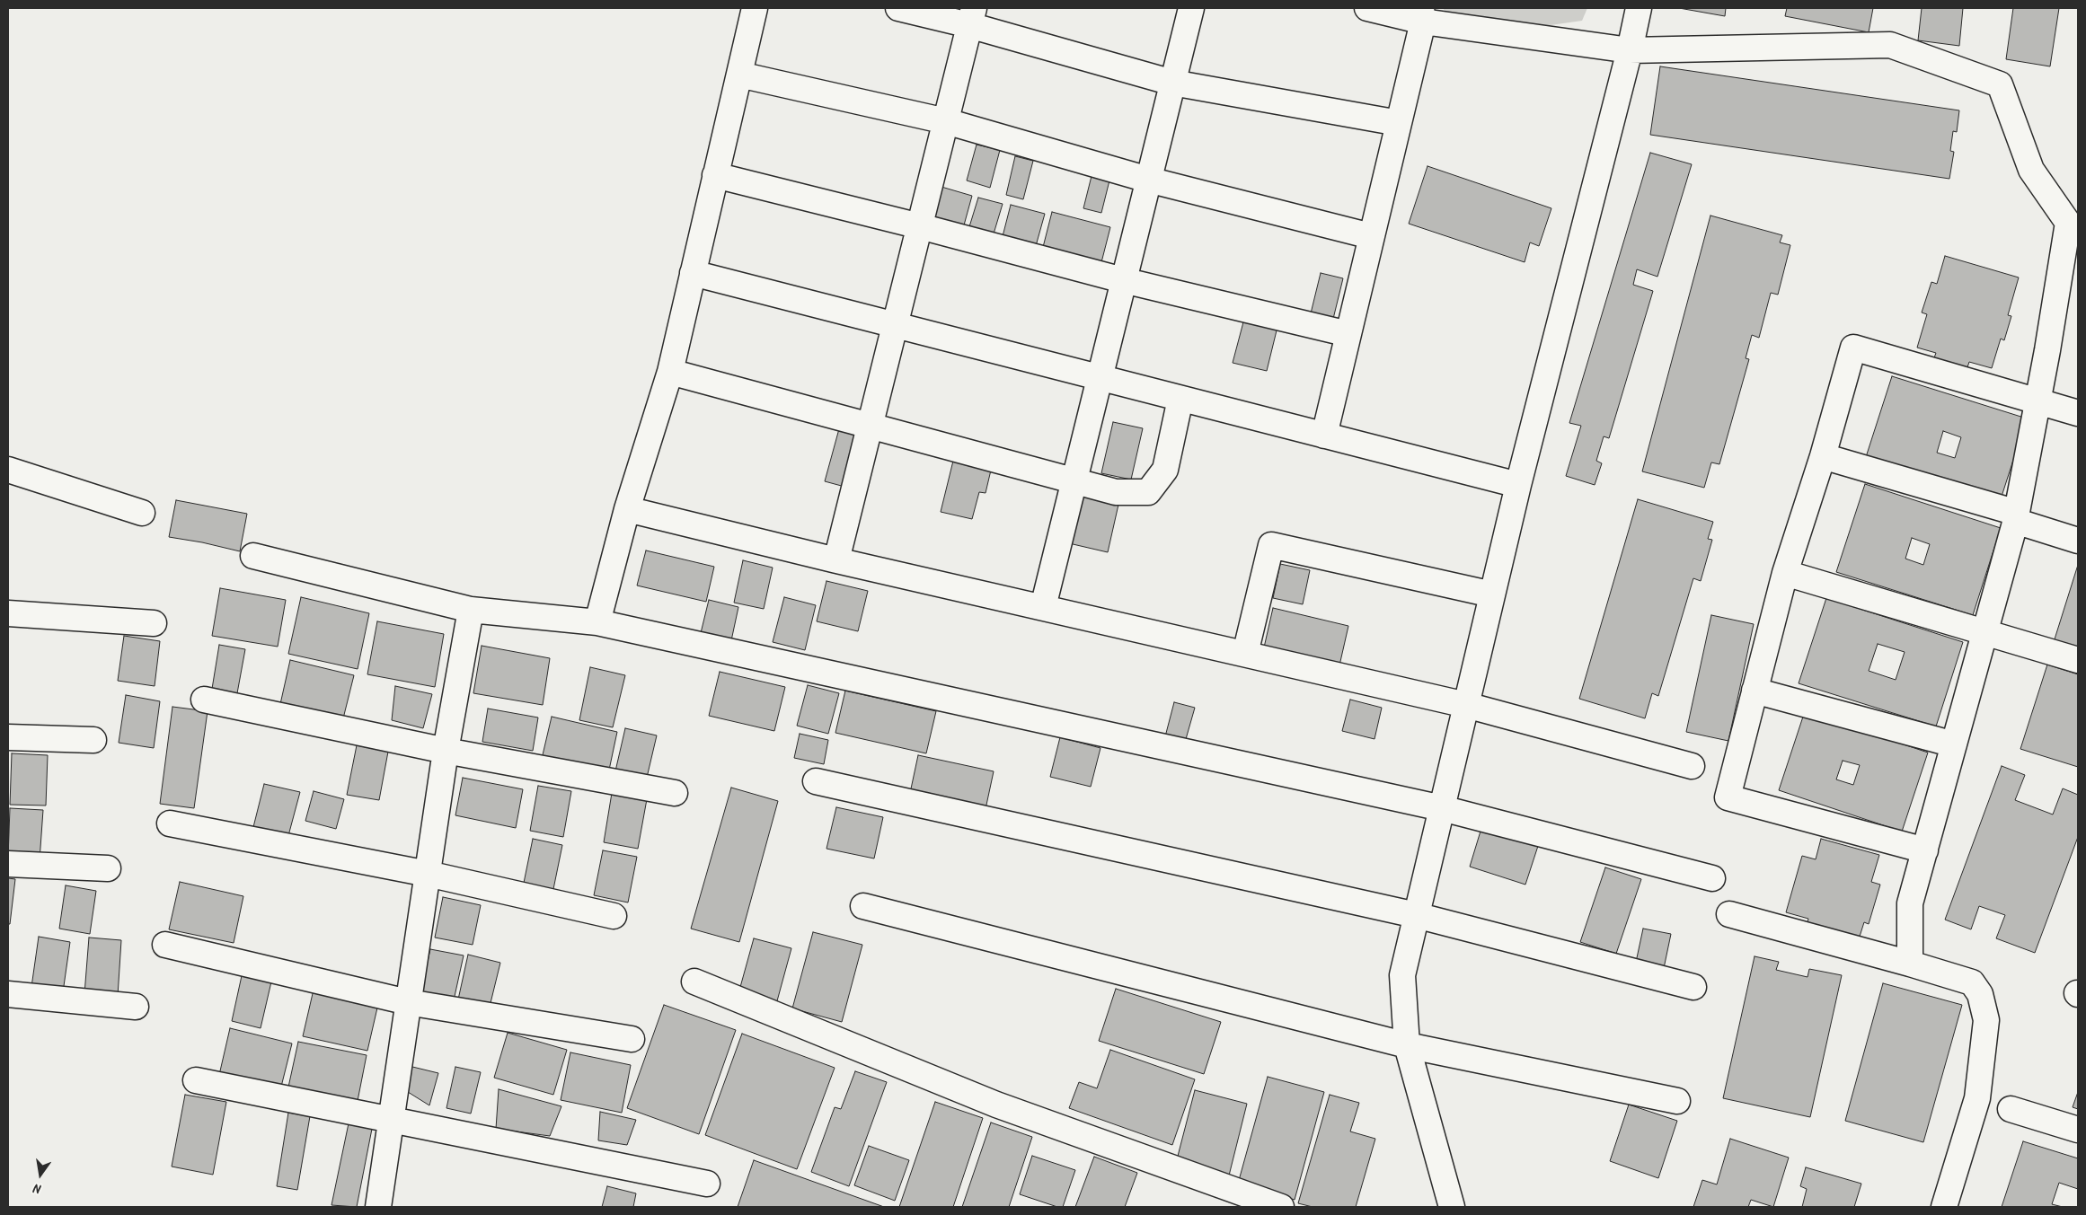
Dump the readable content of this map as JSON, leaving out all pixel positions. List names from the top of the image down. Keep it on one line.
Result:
{"north":"bottom"}
